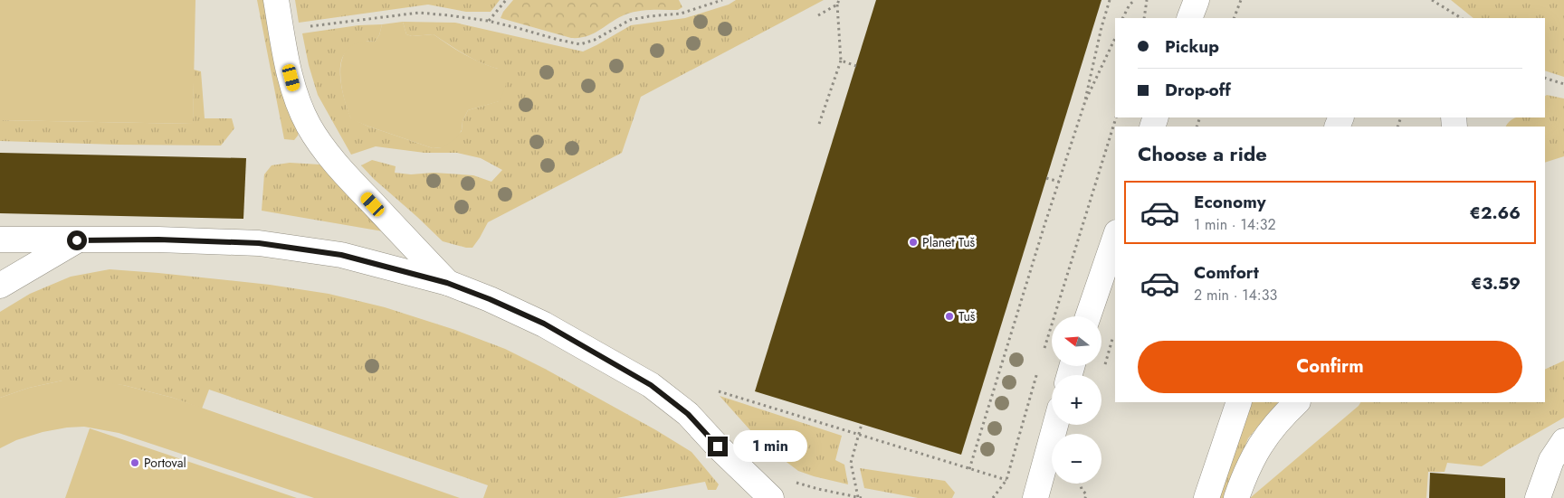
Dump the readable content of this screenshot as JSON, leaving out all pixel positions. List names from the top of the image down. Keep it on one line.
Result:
{"places":["Planet Tuš","Tuš","Portoval"],"north":"left","page":{"banner":["Pickup","Drop-off"],"heading":"Choose a ride","list":[{"name":"Economy","note":"1 min · 14:32","value":"€2.66"},{"name":"Comfort","note":"2 min · 14:33","value":"€3.59"}],"map_buttons":["+","−"],"buttons":"Confirm","bubble":"1 min"}}
